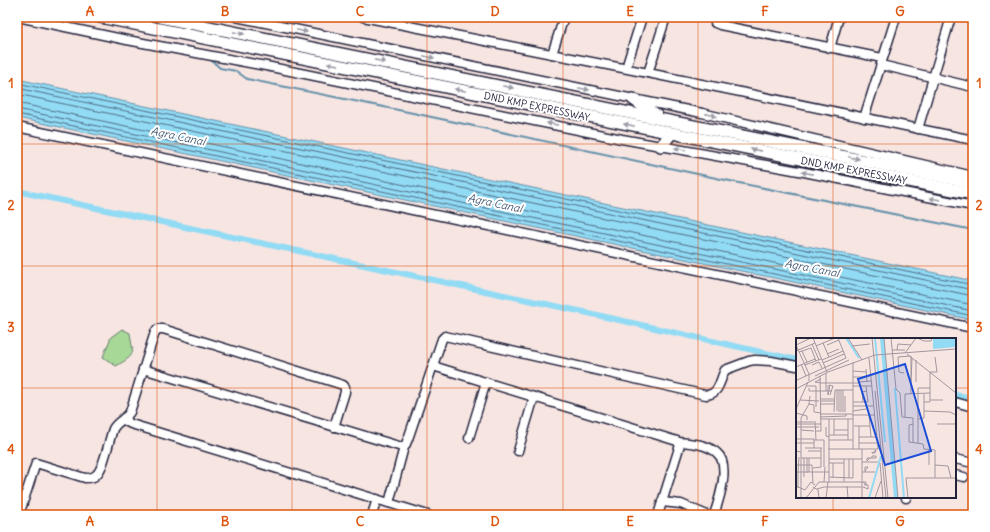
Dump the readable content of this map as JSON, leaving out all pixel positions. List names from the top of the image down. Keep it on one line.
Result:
{"streets":{"highway":["DND KMP EXPRESSWAY"]},"water":["Agra Canal"],"grid":{"columns":["A","B","C","D","E","F","G"],"rows":["1","2","3","4"]}}
